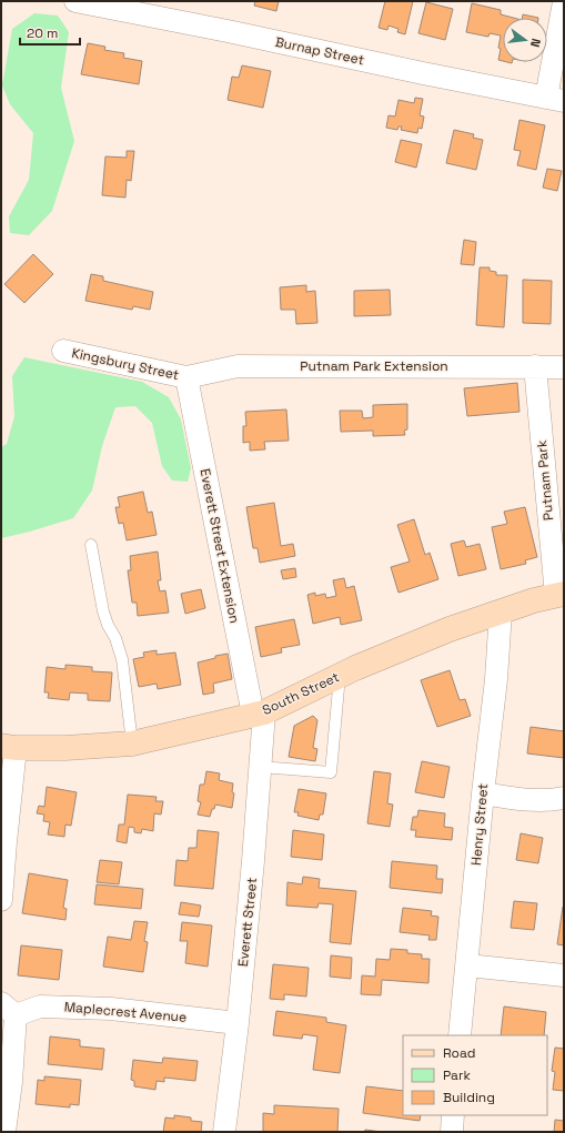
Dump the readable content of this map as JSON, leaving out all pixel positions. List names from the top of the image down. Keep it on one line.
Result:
{"streets":{"main road":["South Street"],"street":["Burnap Street","Kingsbury Street","Putnam Park Extension","Putnam Park","Everett Street Extension","Henry Street","Everett Street","Maplecrest Avenue"]},"crossings":[["Kingsbury Street","Putnam Park Extension"],["Kingsbury Street","Everett Street Extension"],["Putnam Park Extension","Putnam Park"],["Putnam Park Extension","Everett Street Extension"],["Putnam Park","South Street"],["Everett Street Extension","South Street"],["Everett Street Extension","Everett Street"],["South Street","Henry Street"],["South Street","Everett Street"],["Everett Street","Maplecrest Avenue"]],"legend":["Road","Park","Building"],"scale_bar":"20 m","north":"right"}
